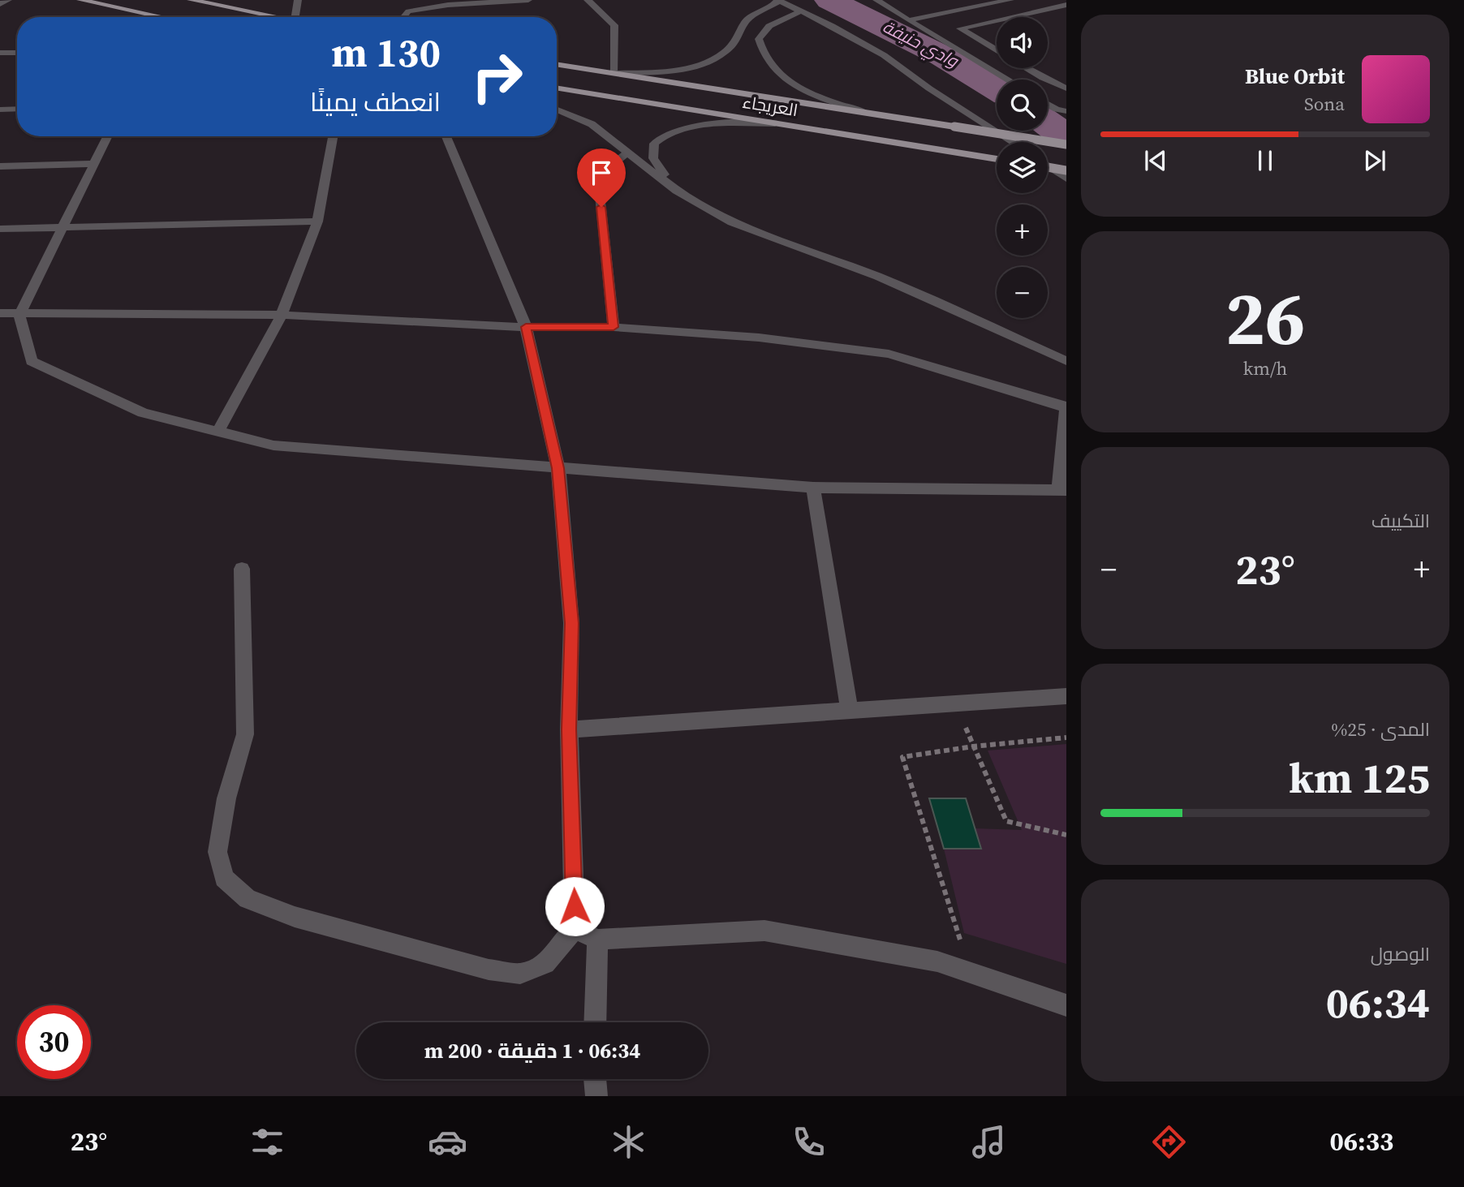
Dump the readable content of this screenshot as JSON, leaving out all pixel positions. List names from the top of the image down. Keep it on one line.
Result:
{"streets":{"main road":["العريجاء"]},"water":["وادي حنيفة"],"page":{"map_buttons":["+","−"],"turn":["130 m","انعطف يمينًا"],"song":["Blue Orbit","Sona"],"tile":[["26","km/h"],"التكييف",["المدى · 25%","125 km"],["الوصول","06:34"]],"heat":["−","23°","+"],"limit":"30","trip":"06:34 · 1 دقيقة · 200 m","tabs":["06:33","23°"]}}
